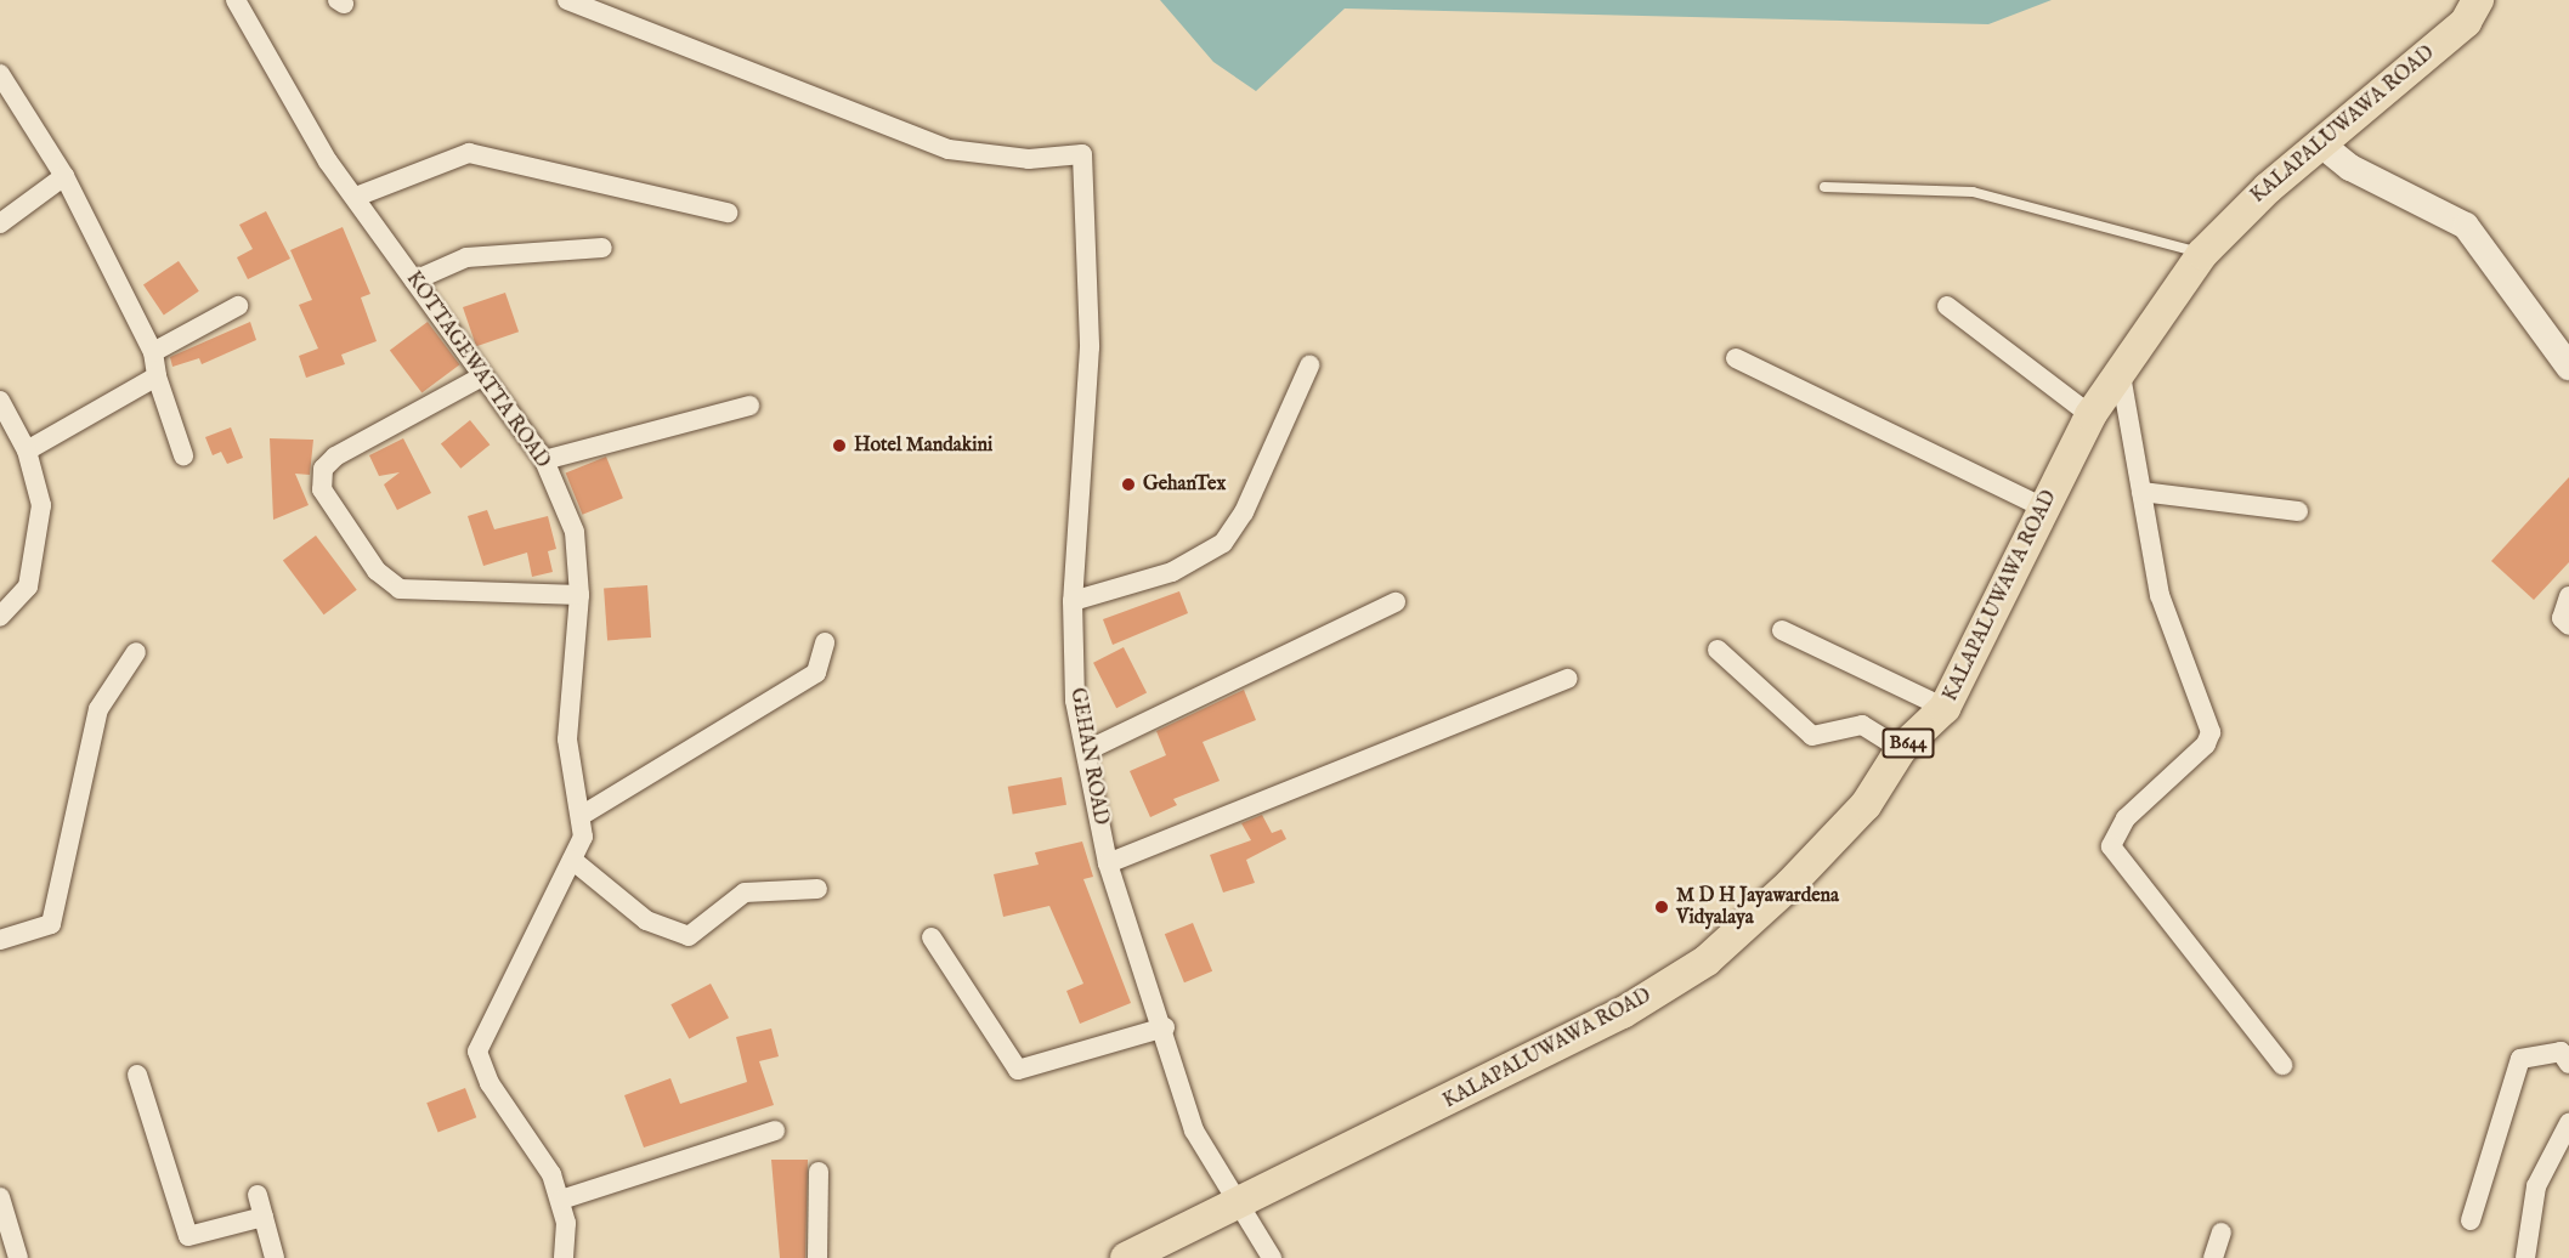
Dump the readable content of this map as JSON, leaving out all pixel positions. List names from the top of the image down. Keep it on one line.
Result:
{"streets":{"main road":["KALAPALUWAWA ROAD","B644"],"street":["KOTTAGEWATTA ROAD","GEHAN ROAD"]},"crossings":[["KALAPALUWAWA ROAD","GEHAN ROAD"]],"places":["Hotel Mandakini","GehanTex","M D H Jayawardena Vidyalaya"]}
